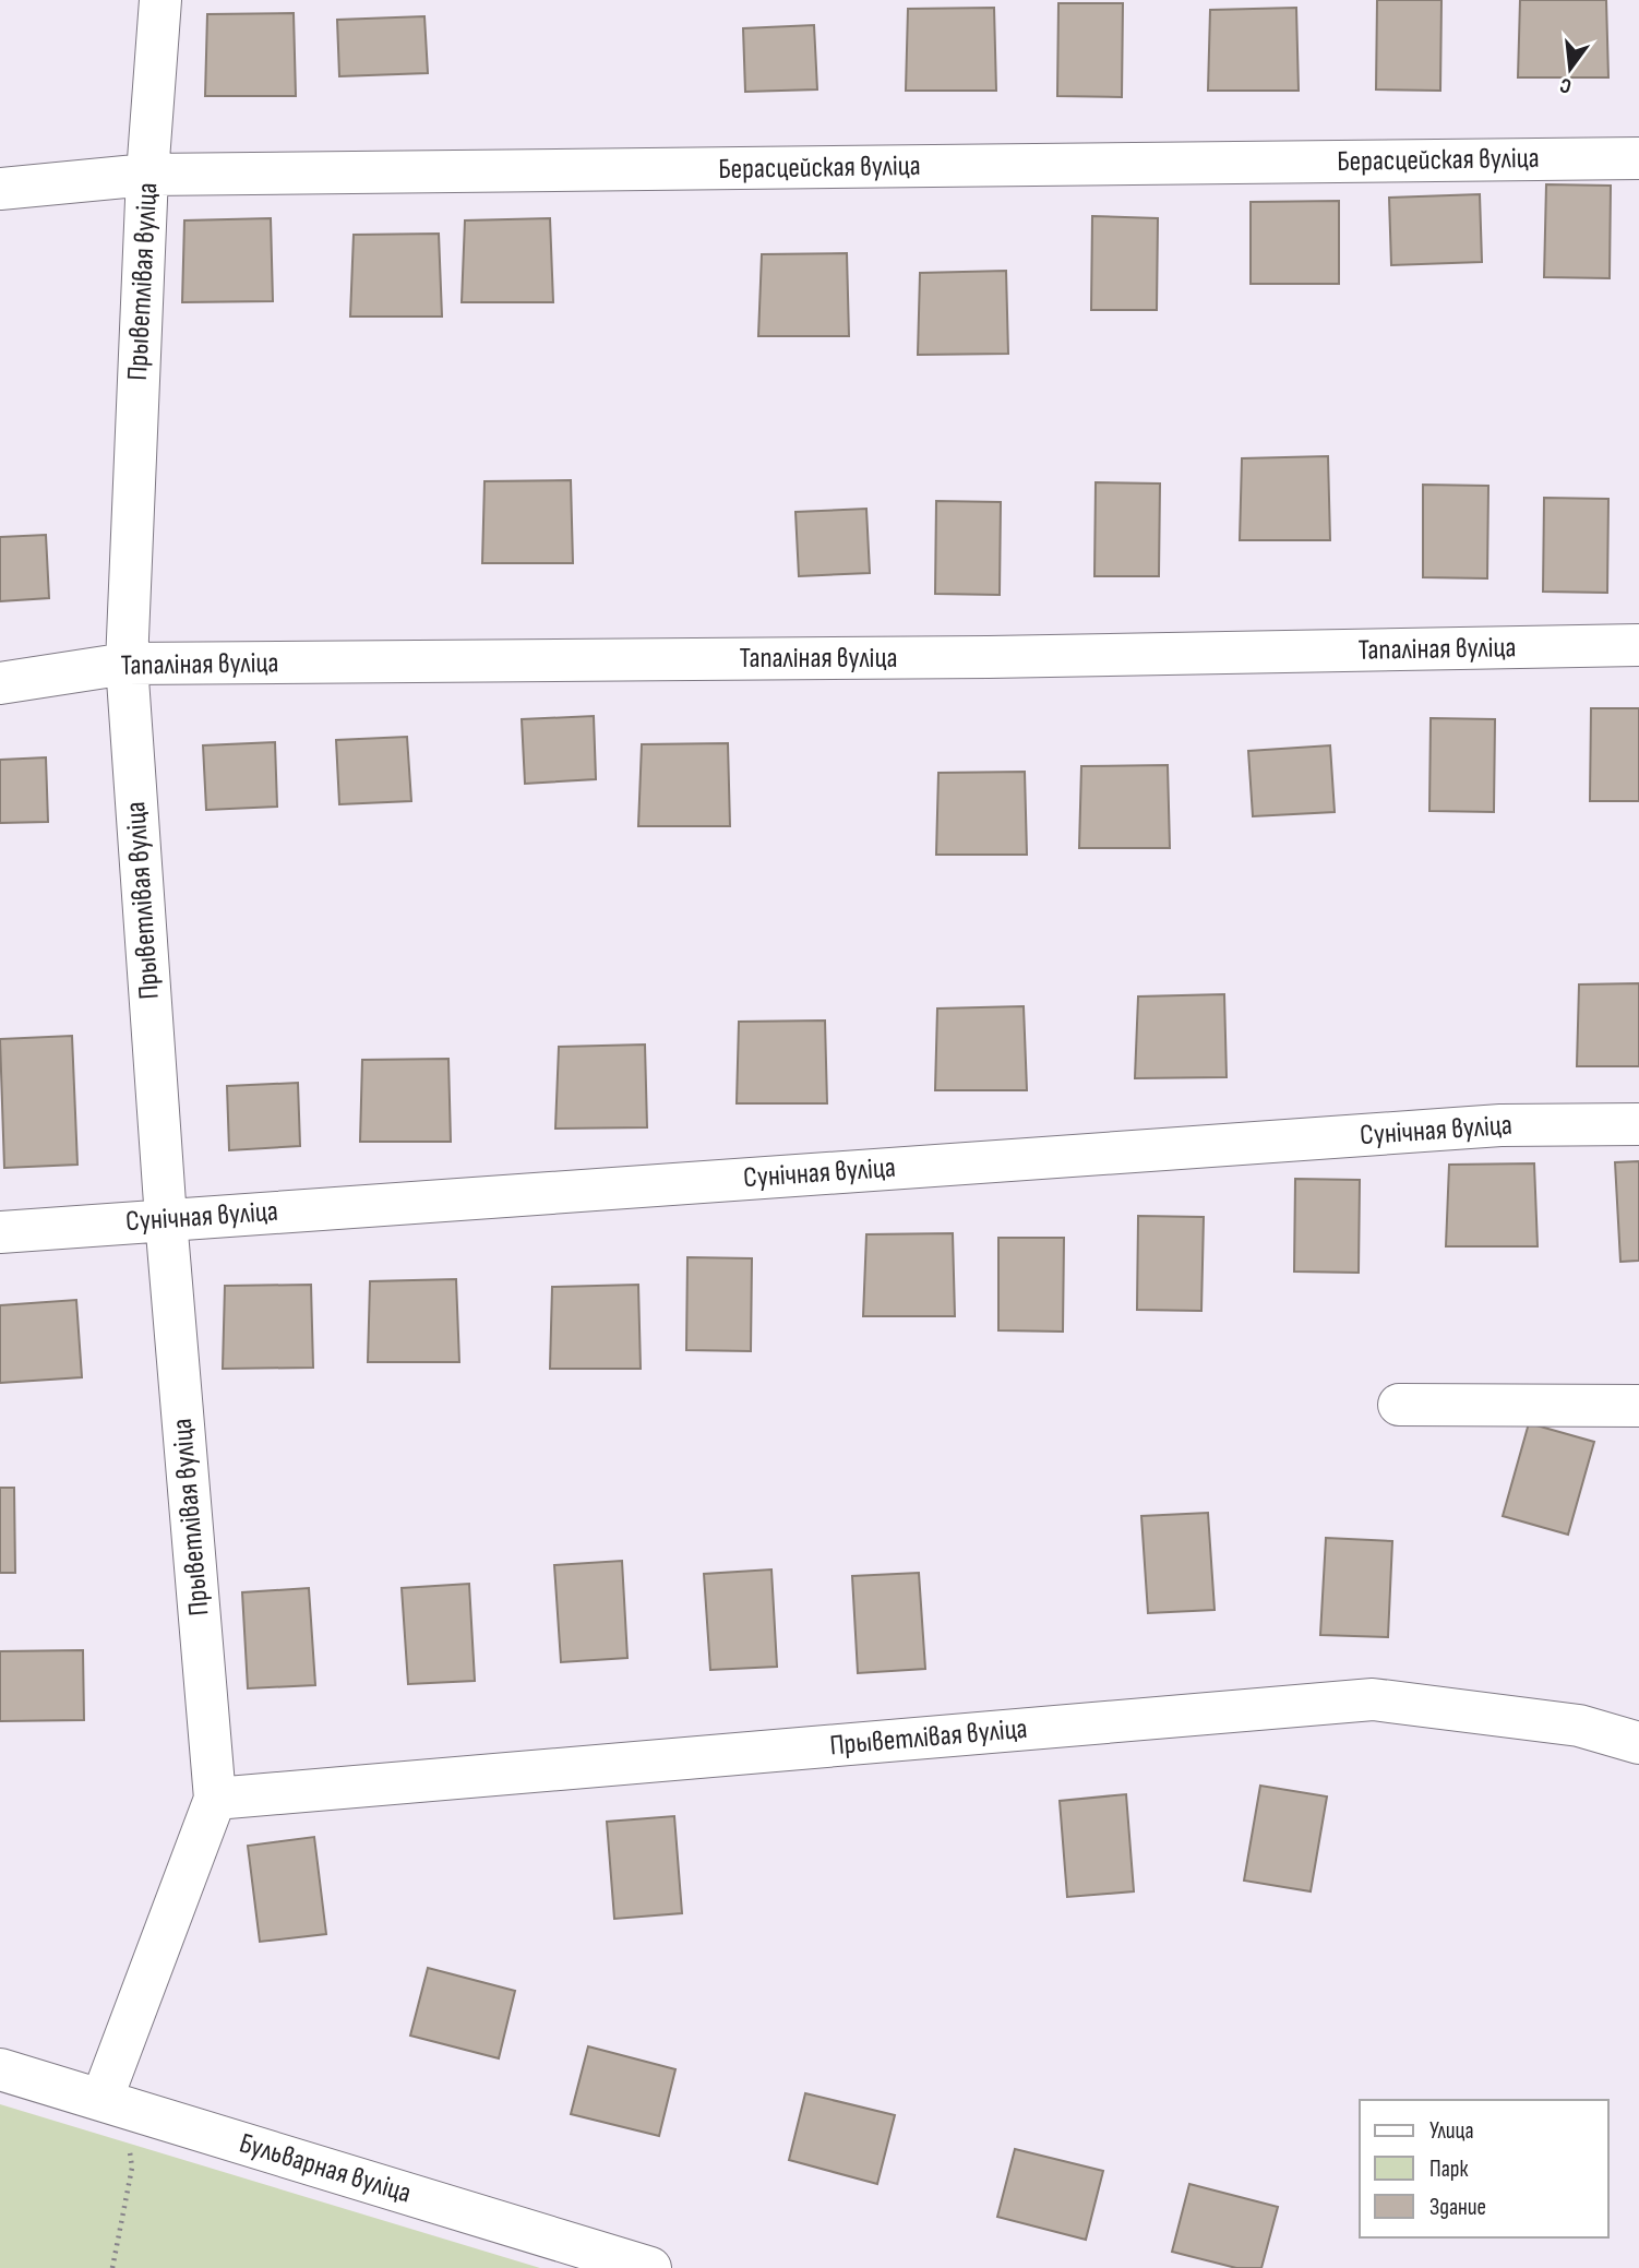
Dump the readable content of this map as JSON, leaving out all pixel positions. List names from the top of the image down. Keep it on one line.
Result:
{"streets":{"street":["Берасцейская вуліца","Прыветлівая вуліца","Тапаліная вуліца","Сунічная вуліца","Бульварная вуліца"]},"crossings":[["Берасцейская вуліца","Прыветлівая вуліца"],["Прыветлівая вуліца","Тапаліная вуліца"],["Прыветлівая вуліца","Сунічная вуліца"],["Прыветлівая вуліца","Бульварная вуліца"]],"legend":["Улица","Парк","Здание"],"north":"bottom"}
